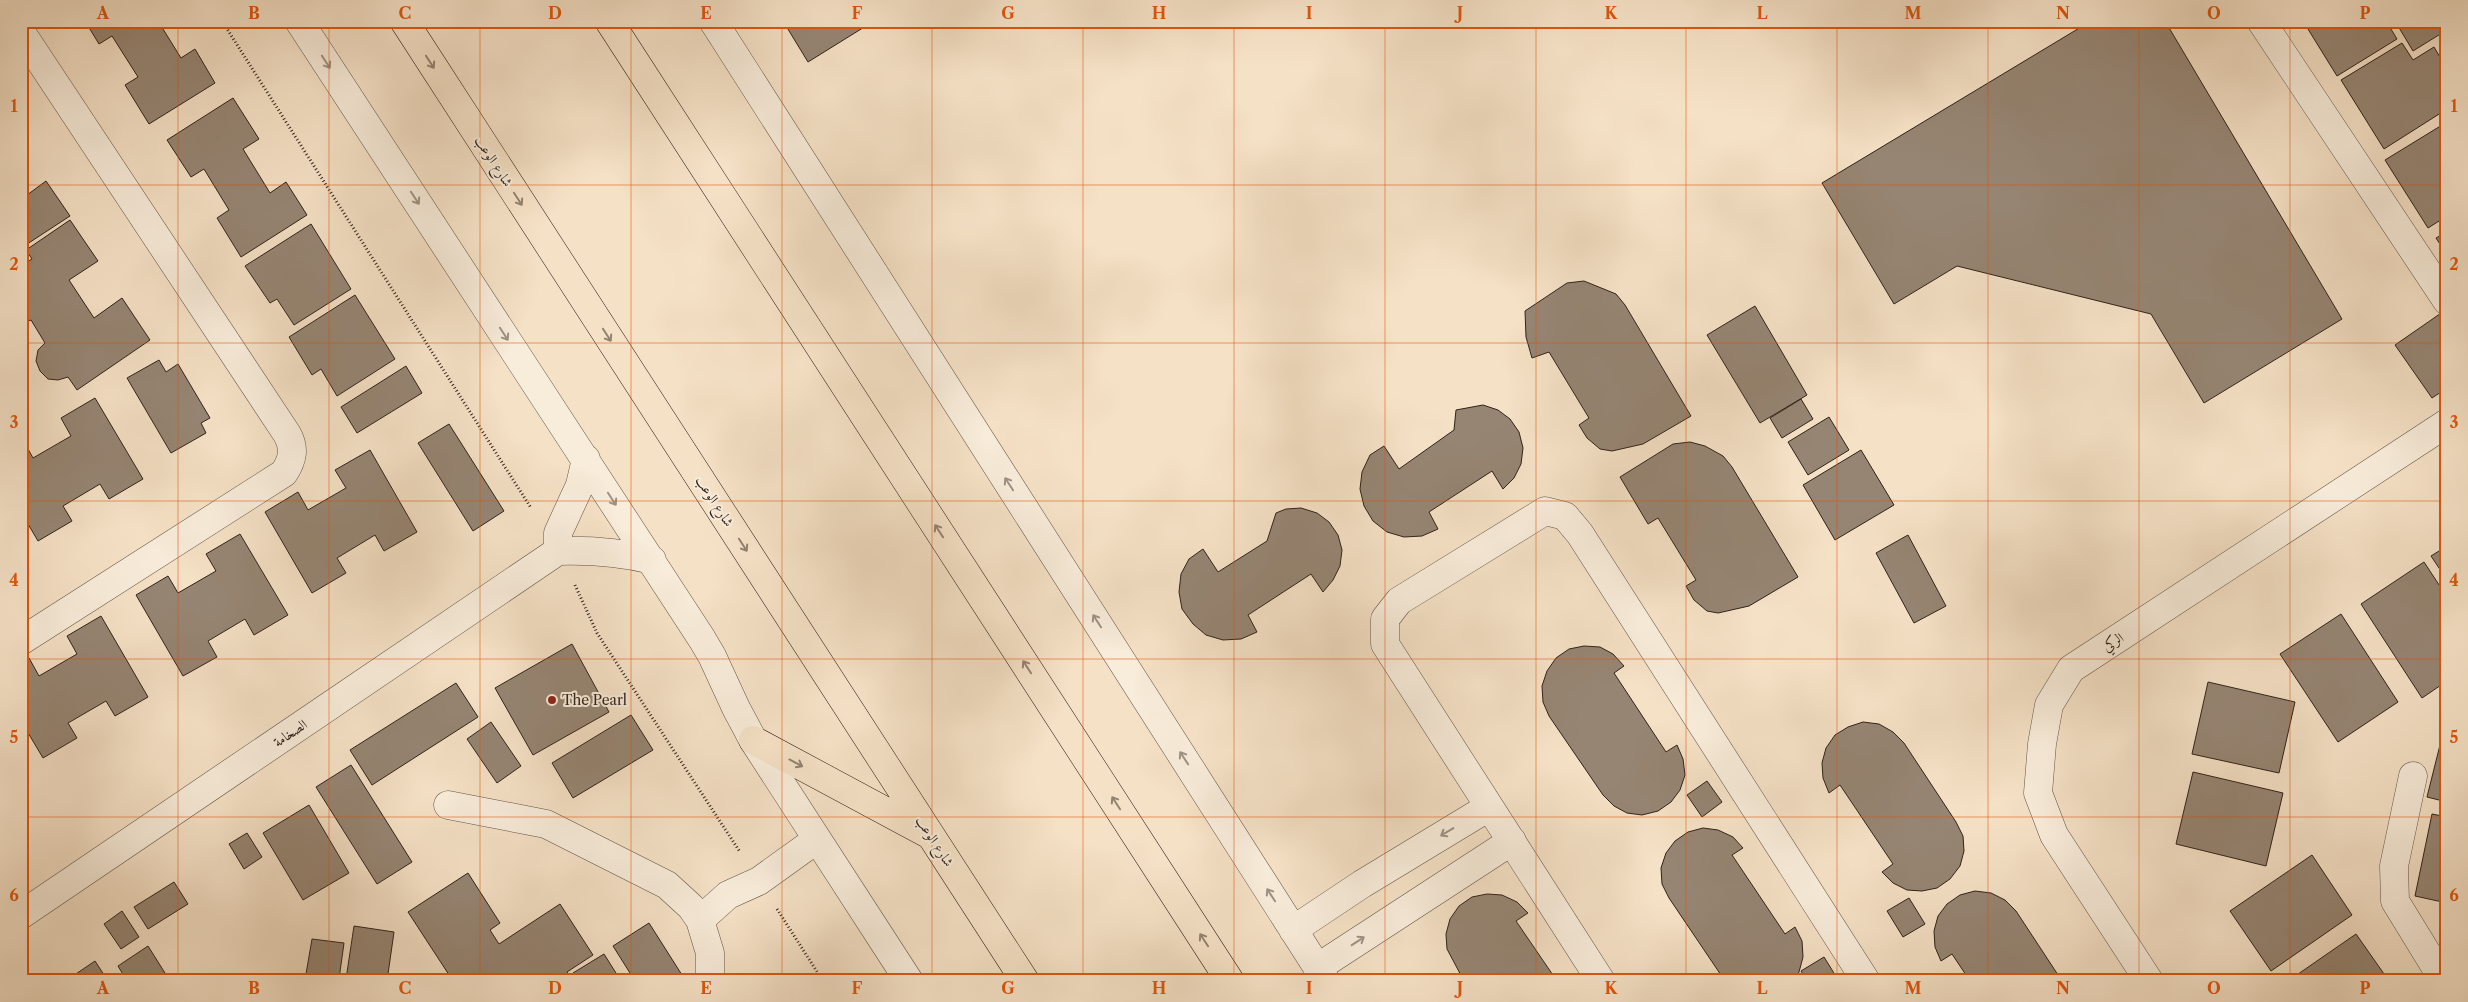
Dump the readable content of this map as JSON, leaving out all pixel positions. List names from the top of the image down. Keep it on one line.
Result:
{"streets":{"main road":["شارع الوعب"],"street":["الركي","الصخامة"]},"places":["The Pearl"],"grid":{"columns":["A","B","C","D","E","F","G","H","I","J","K","L","M","N","O","P"],"rows":["1","2","3","4","5","6"]}}
